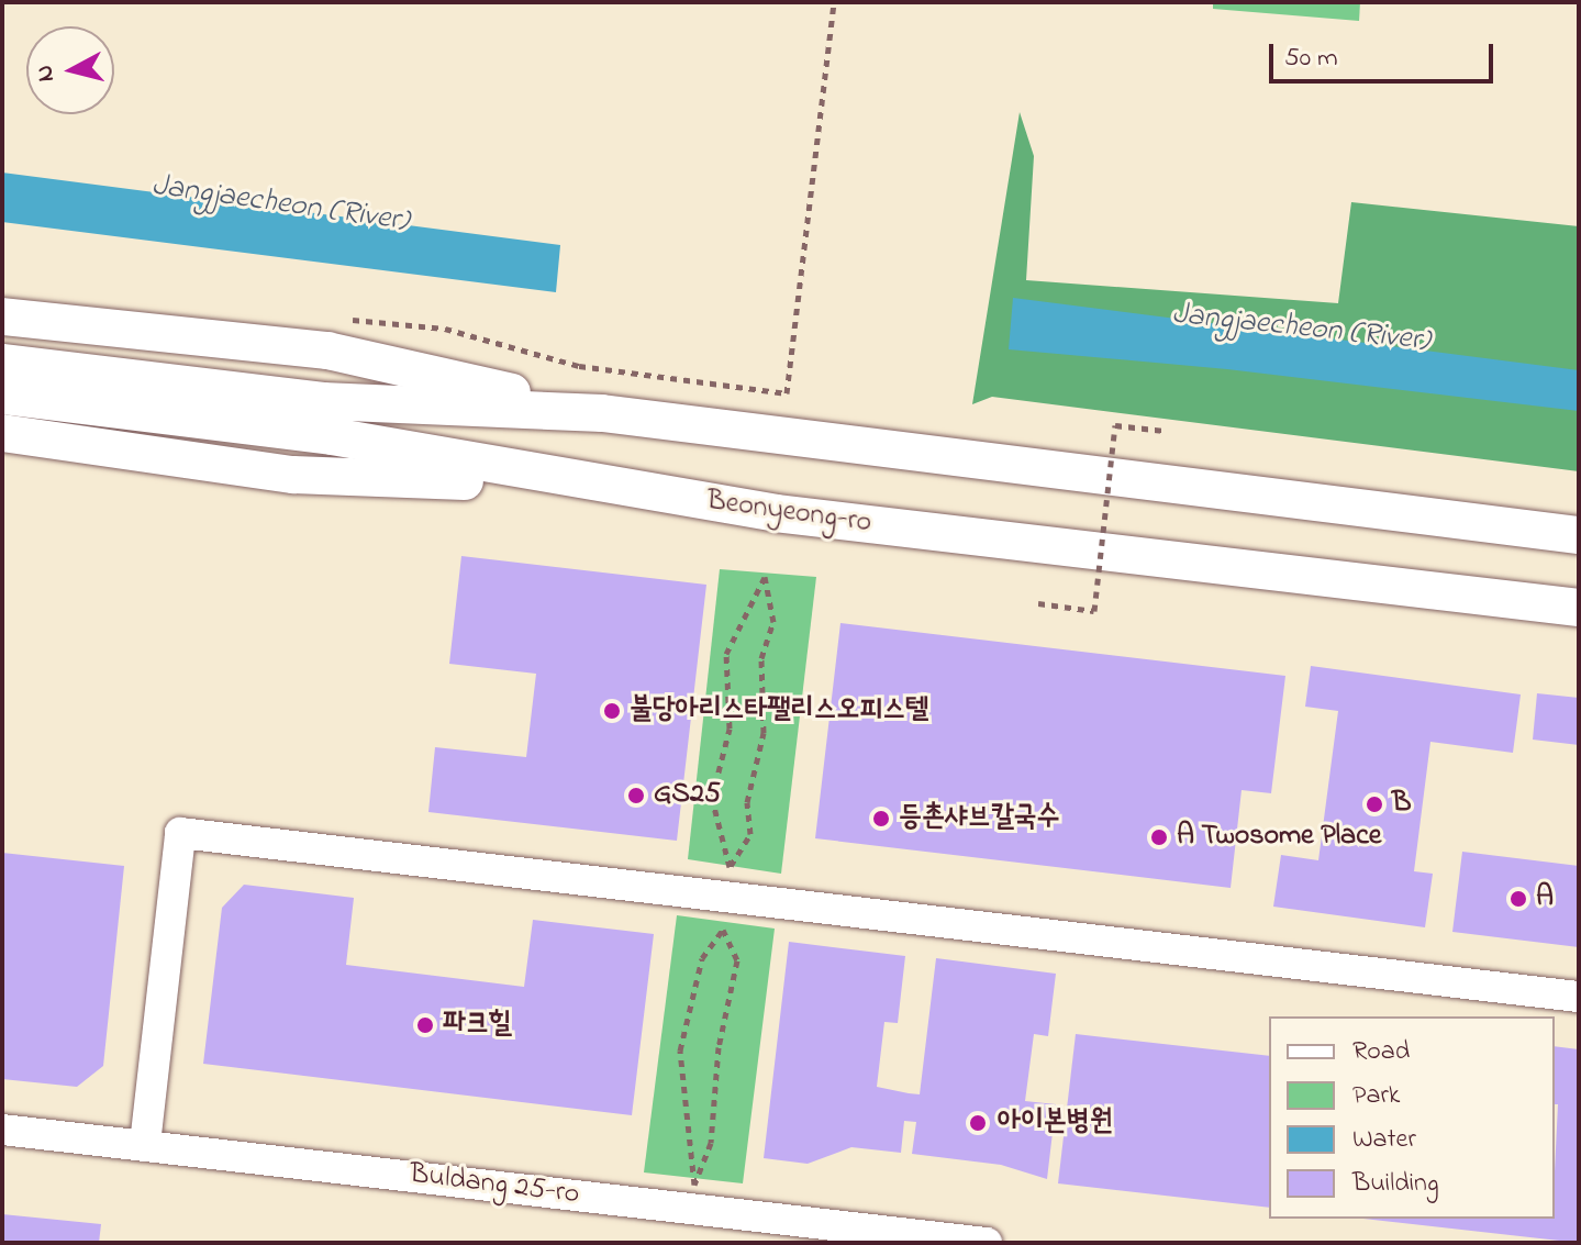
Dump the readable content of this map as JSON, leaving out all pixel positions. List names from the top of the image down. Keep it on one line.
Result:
{"streets":{"main road":["Beonyeong-ro"],"street":["Buldang 25-ro"]},"water":["Jangjaecheon (River)"],"places":["불당아리스타팰리스오피스텔","GS25","B","등촌샤브칼국수","A Twosome Place","A","파크힐","아이본병원"],"legend":["Road","Park","Water","Building"],"scale_bar":"50 m","north":"left"}
